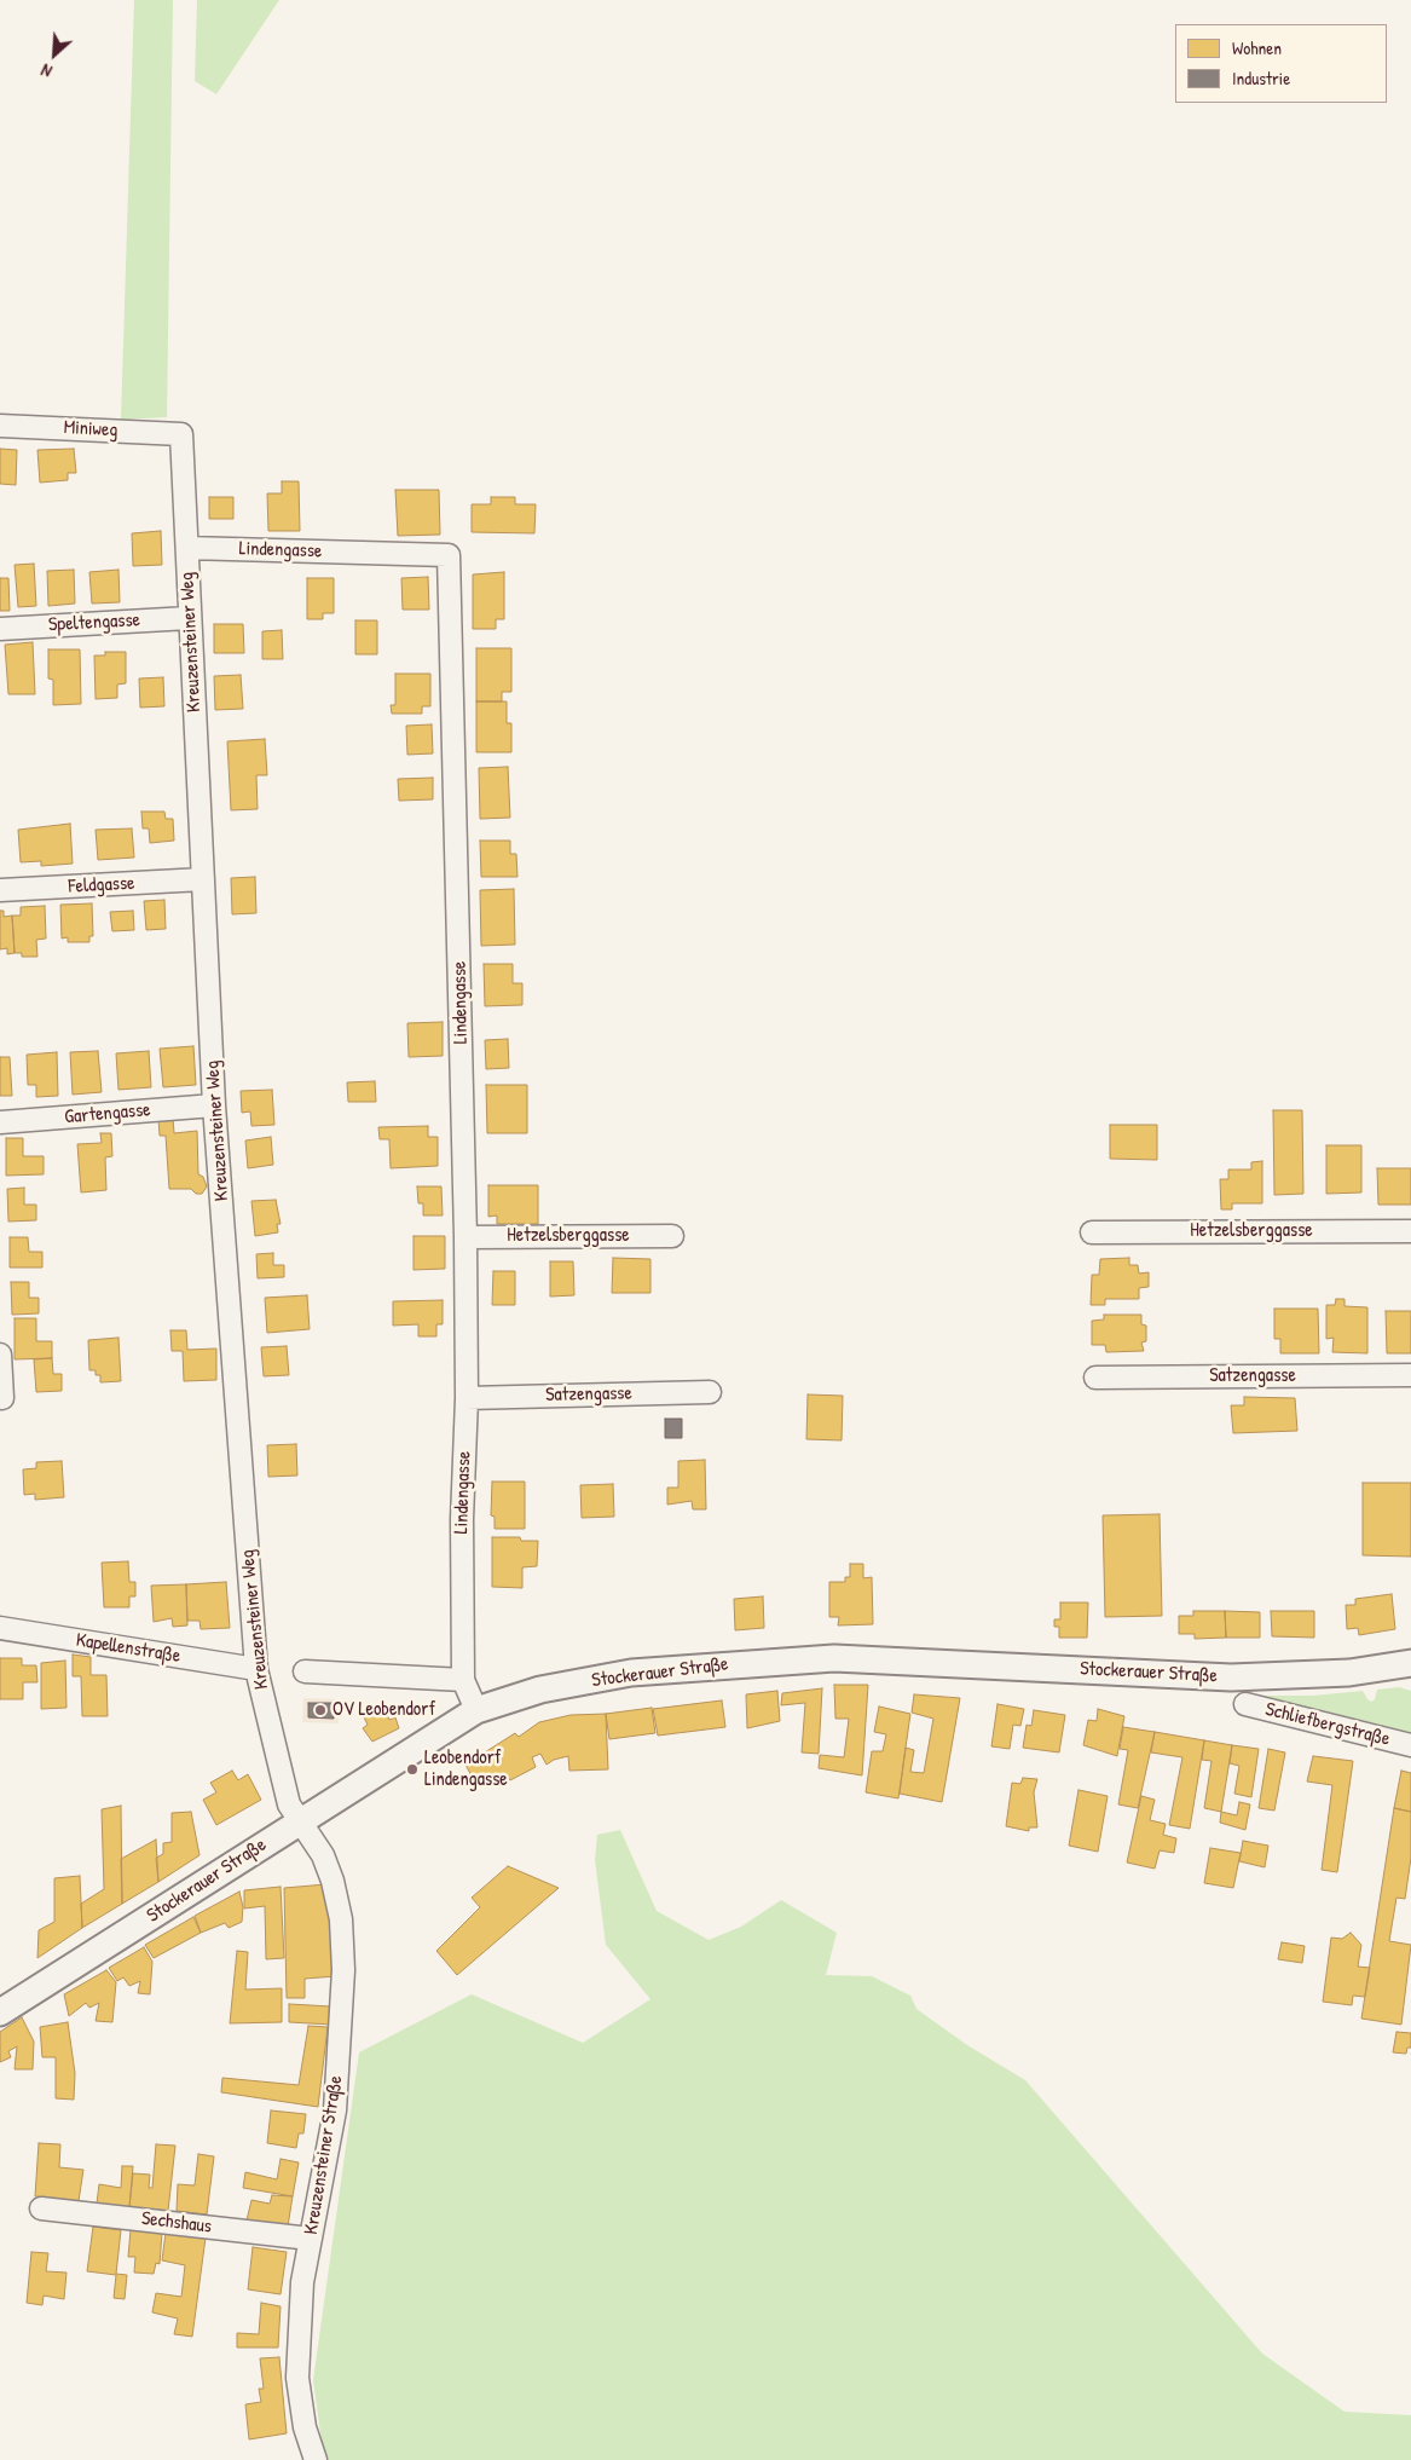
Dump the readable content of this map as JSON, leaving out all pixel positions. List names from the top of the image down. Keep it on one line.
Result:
{"streets":{"street":["Miniweg","Lindengasse","Speltengasse","Kreuzensteiner Weg","Feldgasse","Gartengasse","Hetzelsberggasse","Satzengasse","Kapellenstraße","Stockerauer Straße","Schliefbergstraße","Kreuzensteiner Straße","Sechshaus"]},"crossings":[["Miniweg","Kreuzensteiner Weg"],["Lindengasse","Kreuzensteiner Weg"],["Lindengasse","Hetzelsberggasse"],["Lindengasse","Satzengasse"],["Lindengasse","Stockerauer Straße"],["Speltengasse","Kreuzensteiner Weg"],["Kreuzensteiner Weg","Feldgasse"],["Kreuzensteiner Weg","Gartengasse"],["Kreuzensteiner Weg","Kapellenstraße"],["Kreuzensteiner Weg","Stockerauer Straße"],["Kreuzensteiner Weg","Kreuzensteiner Straße"],["Stockerauer Straße","Kreuzensteiner Straße"],["Kreuzensteiner Straße","Sechshaus"]],"places":["OV Leobendorf","Leobendorf Lindengasse"],"legend":["Wohnen","Industrie"],"north":"bottom left"}
